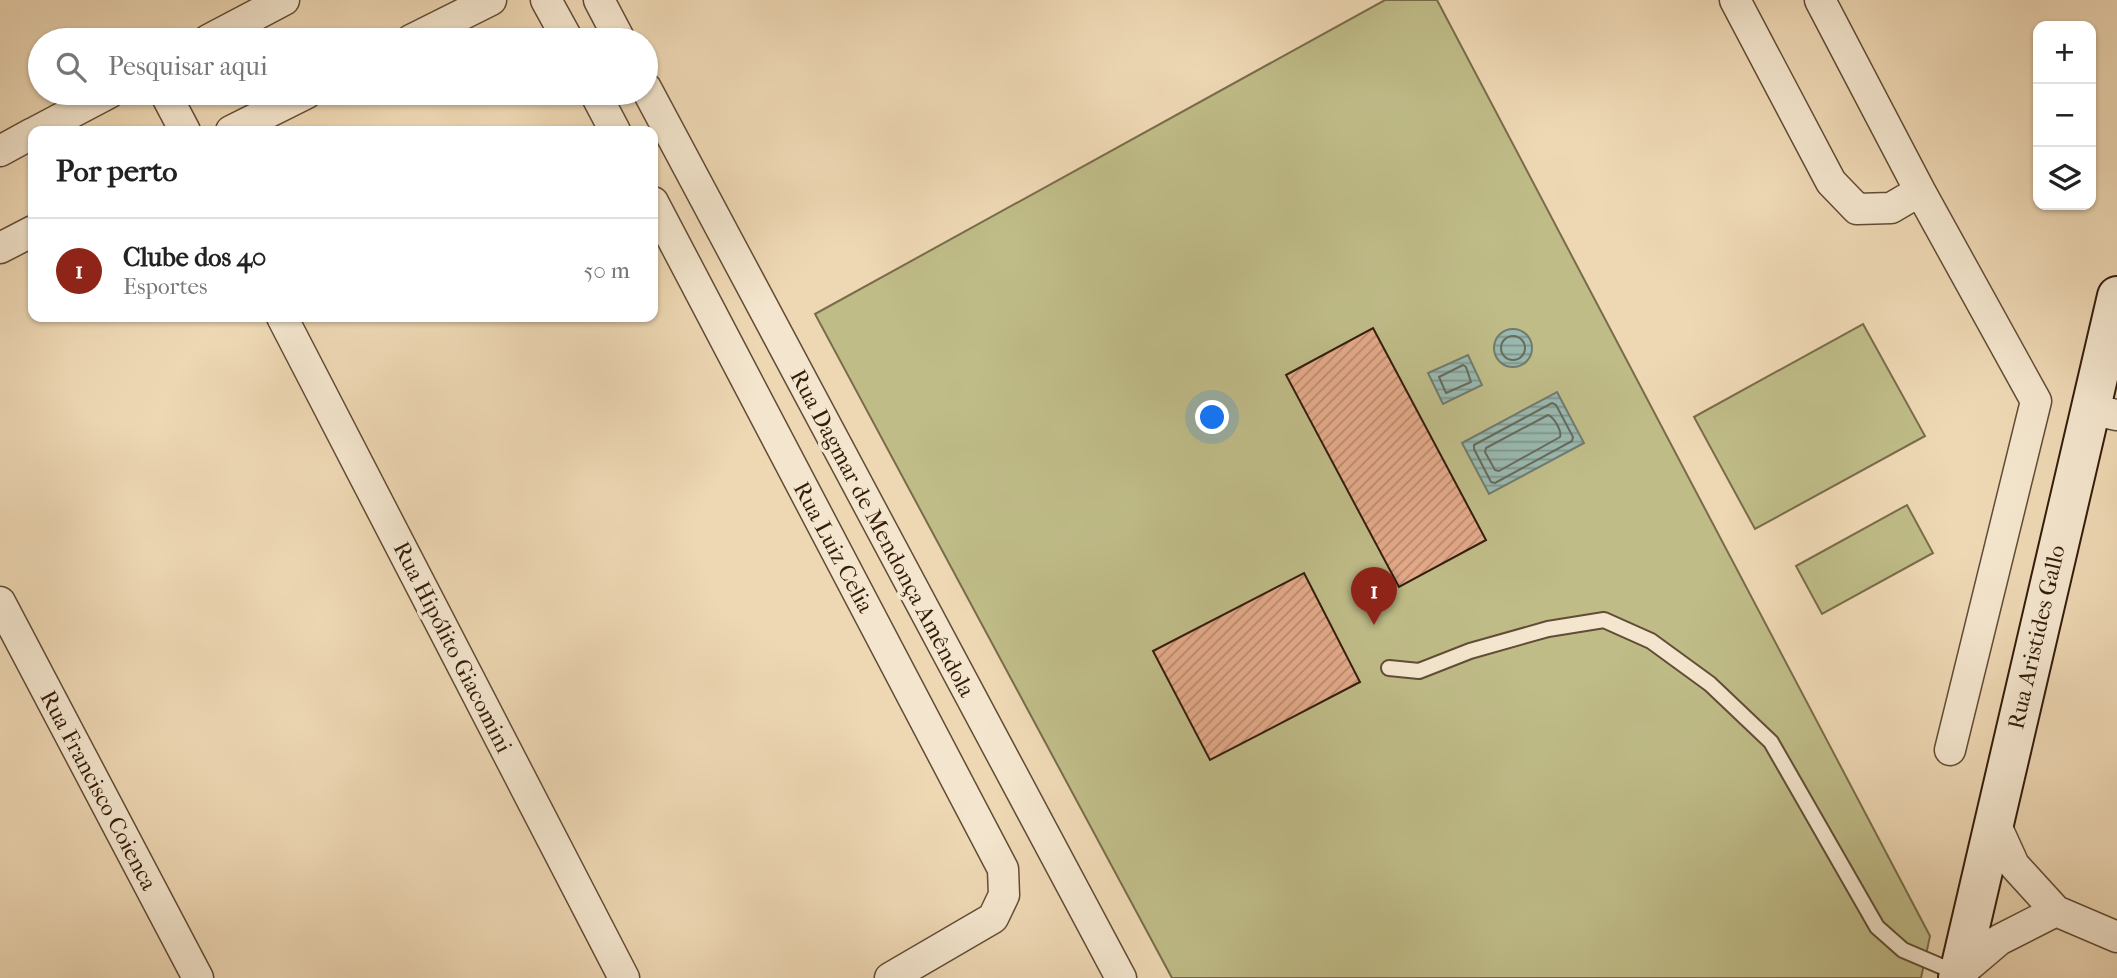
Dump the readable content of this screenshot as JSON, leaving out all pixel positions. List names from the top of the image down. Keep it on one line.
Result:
{"streets":{"street":["Rua Dagmar de Mendonça Amêndola","Rua Luiz Celia","Rua Aristides Gallo","Rua Hipólito Giacomini","Rua Francisco Coienca"]},"page":{"map_buttons":["+","−"],"search":"Pesquisar aqui","heading":"Por perto","list":[{"mark":"1","name":"Clube dos 40","note":"Esportes","value":"50 m"}],"pins":"1"}}
